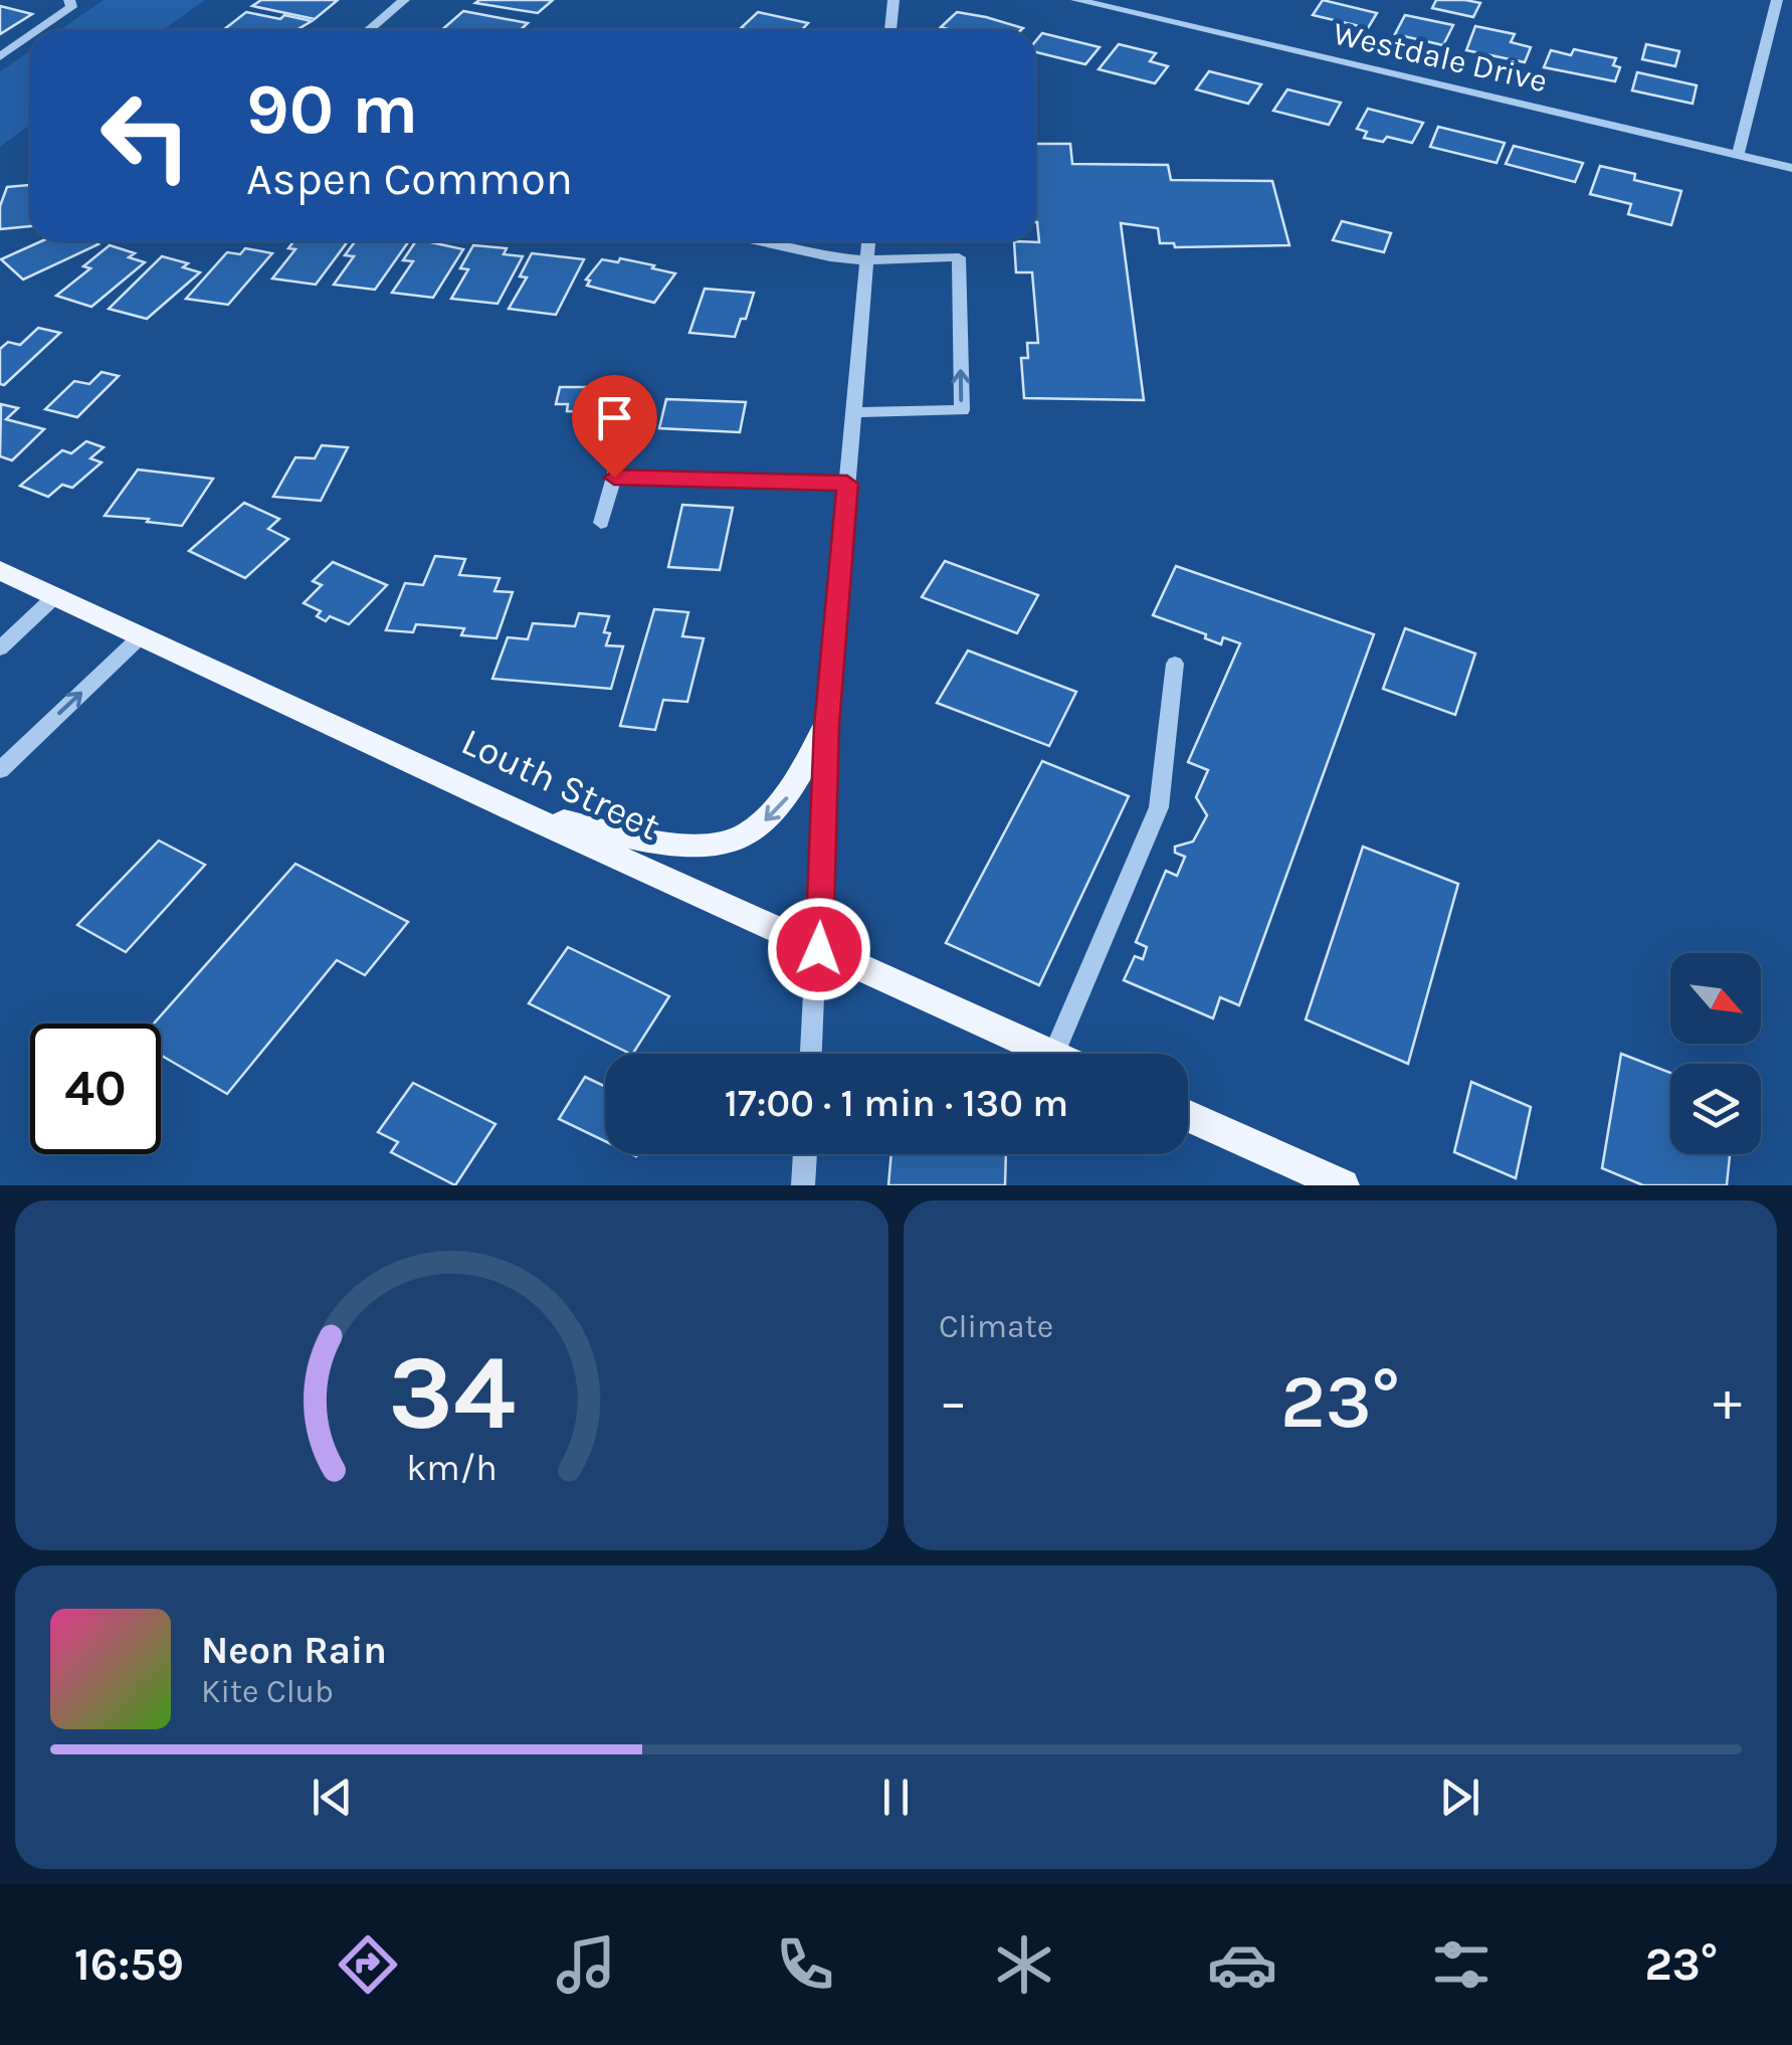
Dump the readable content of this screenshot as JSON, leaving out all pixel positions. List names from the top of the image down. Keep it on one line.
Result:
{"streets":{"main road":["Louth Street"],"street":["Westdale Drive"]},"north":"bottom right","page":{"turn":["90 m","Aspen Common"],"limit":"40","trip":"17:00 · 1 min · 130 m","tile":"Climate","heat":["−","23°","+"],"song":["Neon Rain","Kite Club"],"tabs":["16:59","23°"],"gauge":["34","km/h"]}}
